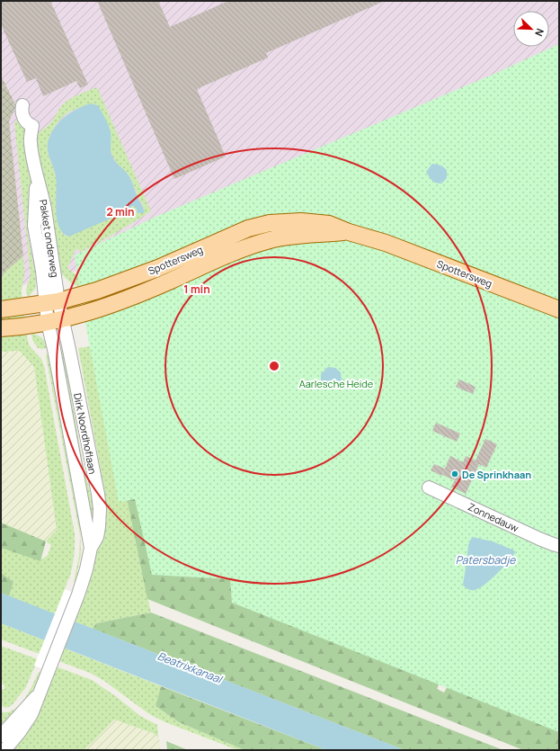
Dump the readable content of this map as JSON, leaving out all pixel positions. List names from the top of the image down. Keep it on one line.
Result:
{"streets":{"main road":["Spottersweg"],"street":["Pakket onderweg","Dirk Noordhoflaan","Zonnedauw"]},"crossings":[["Pakket onderweg","Spottersweg"],["Pakket onderweg","Dirk Noordhoflaan"],["Spottersweg","Dirk Noordhoflaan"]],"water":["Patersbadje","Beatrixkanaal"],"parks":["Aarlesche Heide"],"places":["De Sprinkhaan"],"north":"bottom right","rings":["2 min","1 min"]}
